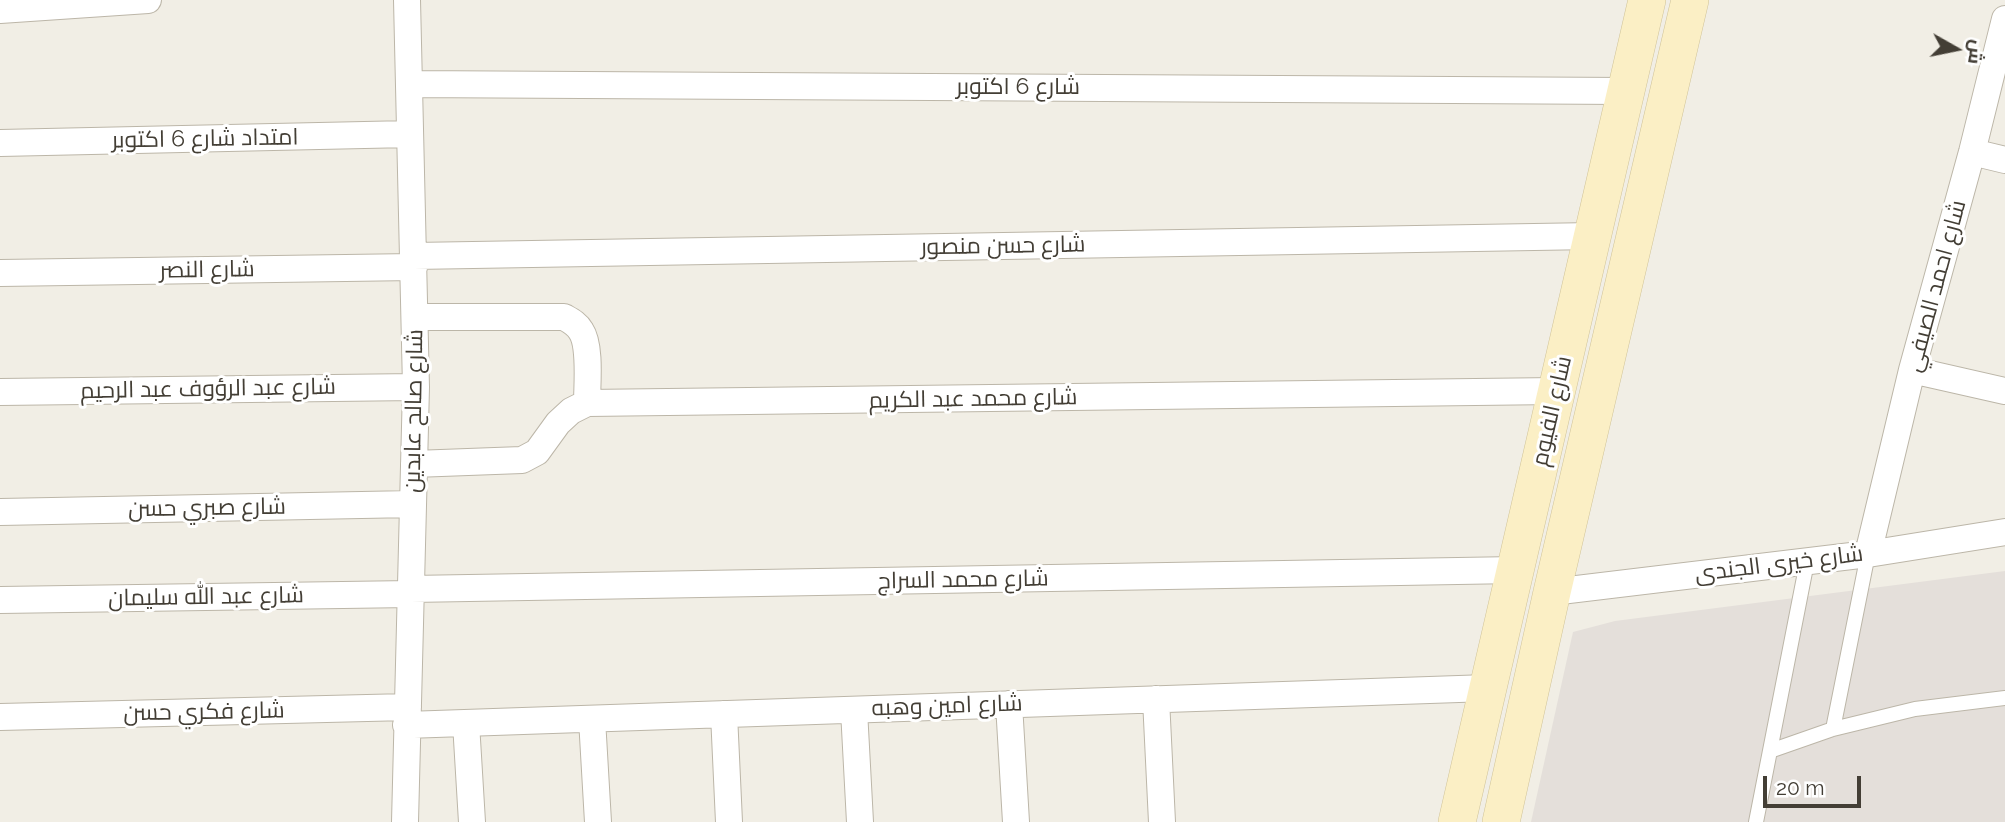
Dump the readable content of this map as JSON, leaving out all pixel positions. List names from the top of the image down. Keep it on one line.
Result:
{"streets":{"street":["شارع 6 اكتوبر","امتداد شارع 6 اكتوبر","شارع حسن منصور","شارع النصر","شارع احمد الصيفي","شارع عبد الرؤوف عبد الرحيم","شارع محمد عبد الكريم","شارع صالح عابدين","شارع الفيوم","شارع صبري حسن","شارع خيرى الجندى","شارع محمد السراج","شارع عبد الله سليمان","شارع امين وهبه","شارع فكري حسن"]},"crossings":[["شارع 6 اكتوبر","شارع صالح عابدين"],["شارع 6 اكتوبر","شارع الفيوم"],["امتداد شارع 6 اكتوبر","شارع صالح عابدين"],["شارع حسن منصور","شارع النصر"],["شارع حسن منصور","شارع صالح عابدين"],["شارع حسن منصور","شارع الفيوم"],["شارع النصر","شارع صالح عابدين"],["شارع احمد الصيفي","شارع خيرى الجندى"],["شارع عبد الرؤوف عبد الرحيم","شارع صالح عابدين"],["شارع محمد عبد الكريم","شارع الفيوم"],["شارع صالح عابدين","شارع صبري حسن"],["شارع صالح عابدين","شارع محمد السراج"],["شارع صالح عابدين","شارع عبد الله سليمان"],["شارع صالح عابدين","شارع امين وهبه"],["شارع صالح عابدين","شارع فكري حسن"],["شارع الفيوم","شارع خيرى الجندى"],["شارع الفيوم","شارع محمد السراج"],["شارع الفيوم","شارع امين وهبه"],["شارع محمد السراج","شارع عبد الله سليمان"],["شارع امين وهبه","شارع فكري حسن"]],"scale_bar":"20 m","north":"right"}
